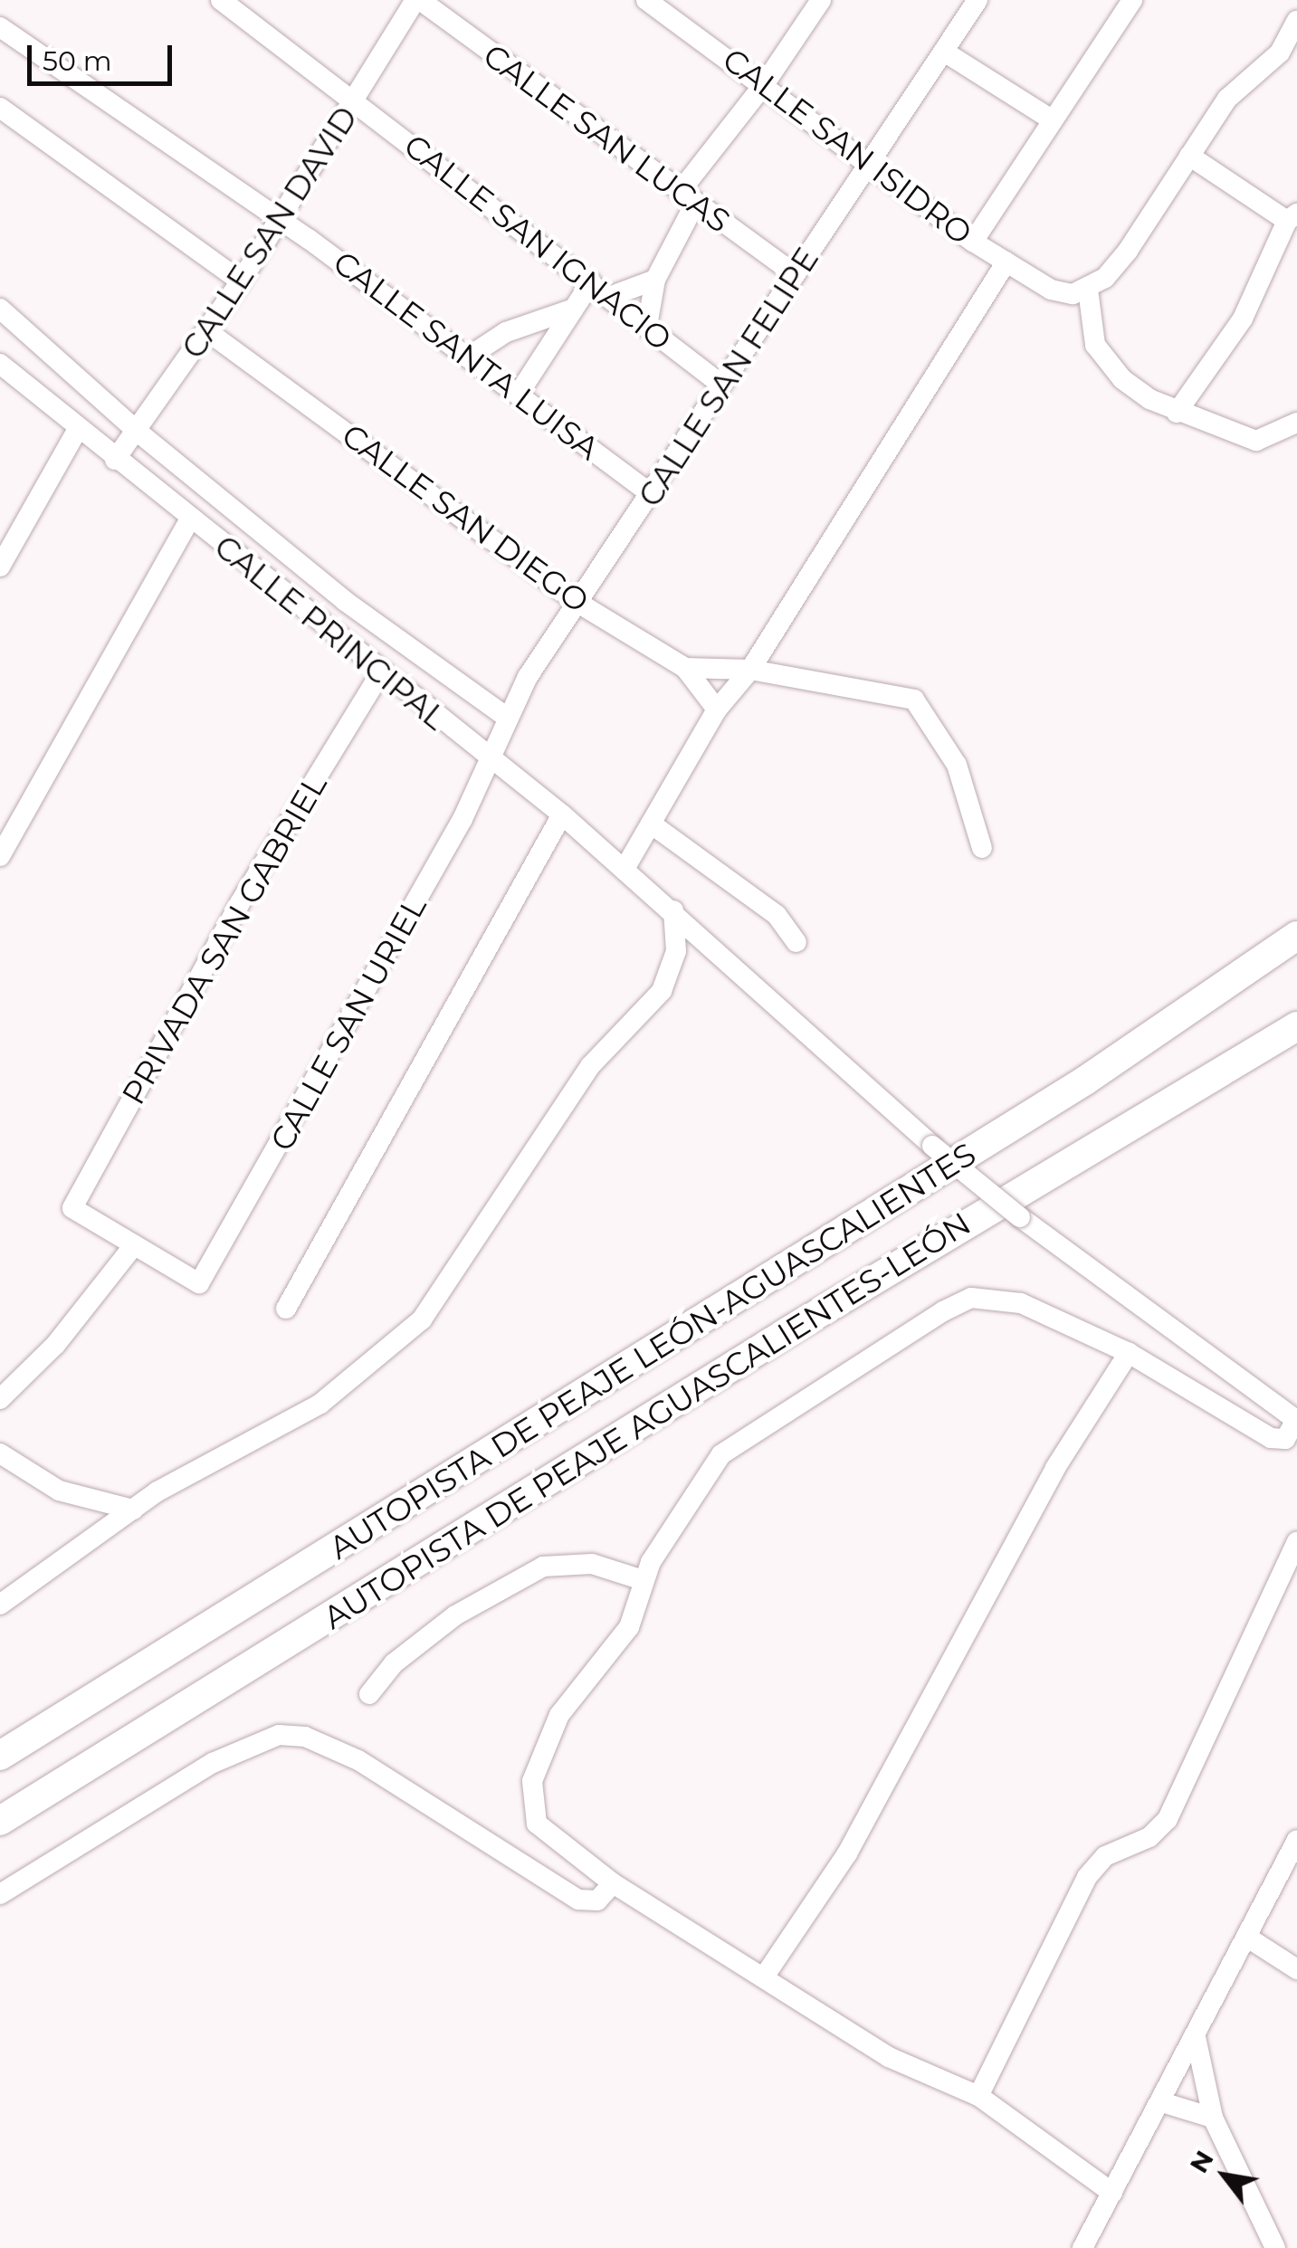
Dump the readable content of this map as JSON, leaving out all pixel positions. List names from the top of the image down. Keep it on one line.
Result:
{"streets":{"highway":["AUTOPISTA DE PEAJE LEÓN-AGUASCALIENTES","AUTOPISTA DE PEAJE AGUASCALIENTES-LEÓN"],"street":["CALLE SAN LUCAS","CALLE SAN ISIDRO","CALLE SAN DAVID","CALLE SAN IGNACIO","CALLE SANTA LUISA","CALLE SAN FELIPE","CALLE SAN DIEGO","CALLE PRINCIPAL","PRIVADA SAN GABRIEL","CALLE SAN URIEL"]},"crossings":[["CALLE SAN LUCAS","CALLE SAN DAVID"],["CALLE SAN LUCAS","CALLE SAN FELIPE"],["CALLE SAN ISIDRO","CALLE SAN FELIPE"],["CALLE SAN DAVID","CALLE SAN IGNACIO"],["CALLE SAN DAVID","CALLE SANTA LUISA"],["CALLE SAN DAVID","CALLE SAN DIEGO"],["CALLE SAN DAVID","CALLE PRINCIPAL"],["CALLE SAN IGNACIO","CALLE SAN FELIPE"],["CALLE SANTA LUISA","CALLE SAN FELIPE"],["CALLE SAN FELIPE","CALLE SAN DIEGO"],["CALLE SAN FELIPE","CALLE PRINCIPAL"],["CALLE SAN FELIPE","CALLE SAN URIEL"],["CALLE PRINCIPAL","PRIVADA SAN GABRIEL"],["CALLE PRINCIPAL","CALLE SAN URIEL"],["PRIVADA SAN GABRIEL","CALLE SAN URIEL"]],"scale_bar":"50 m","north":"top left"}
